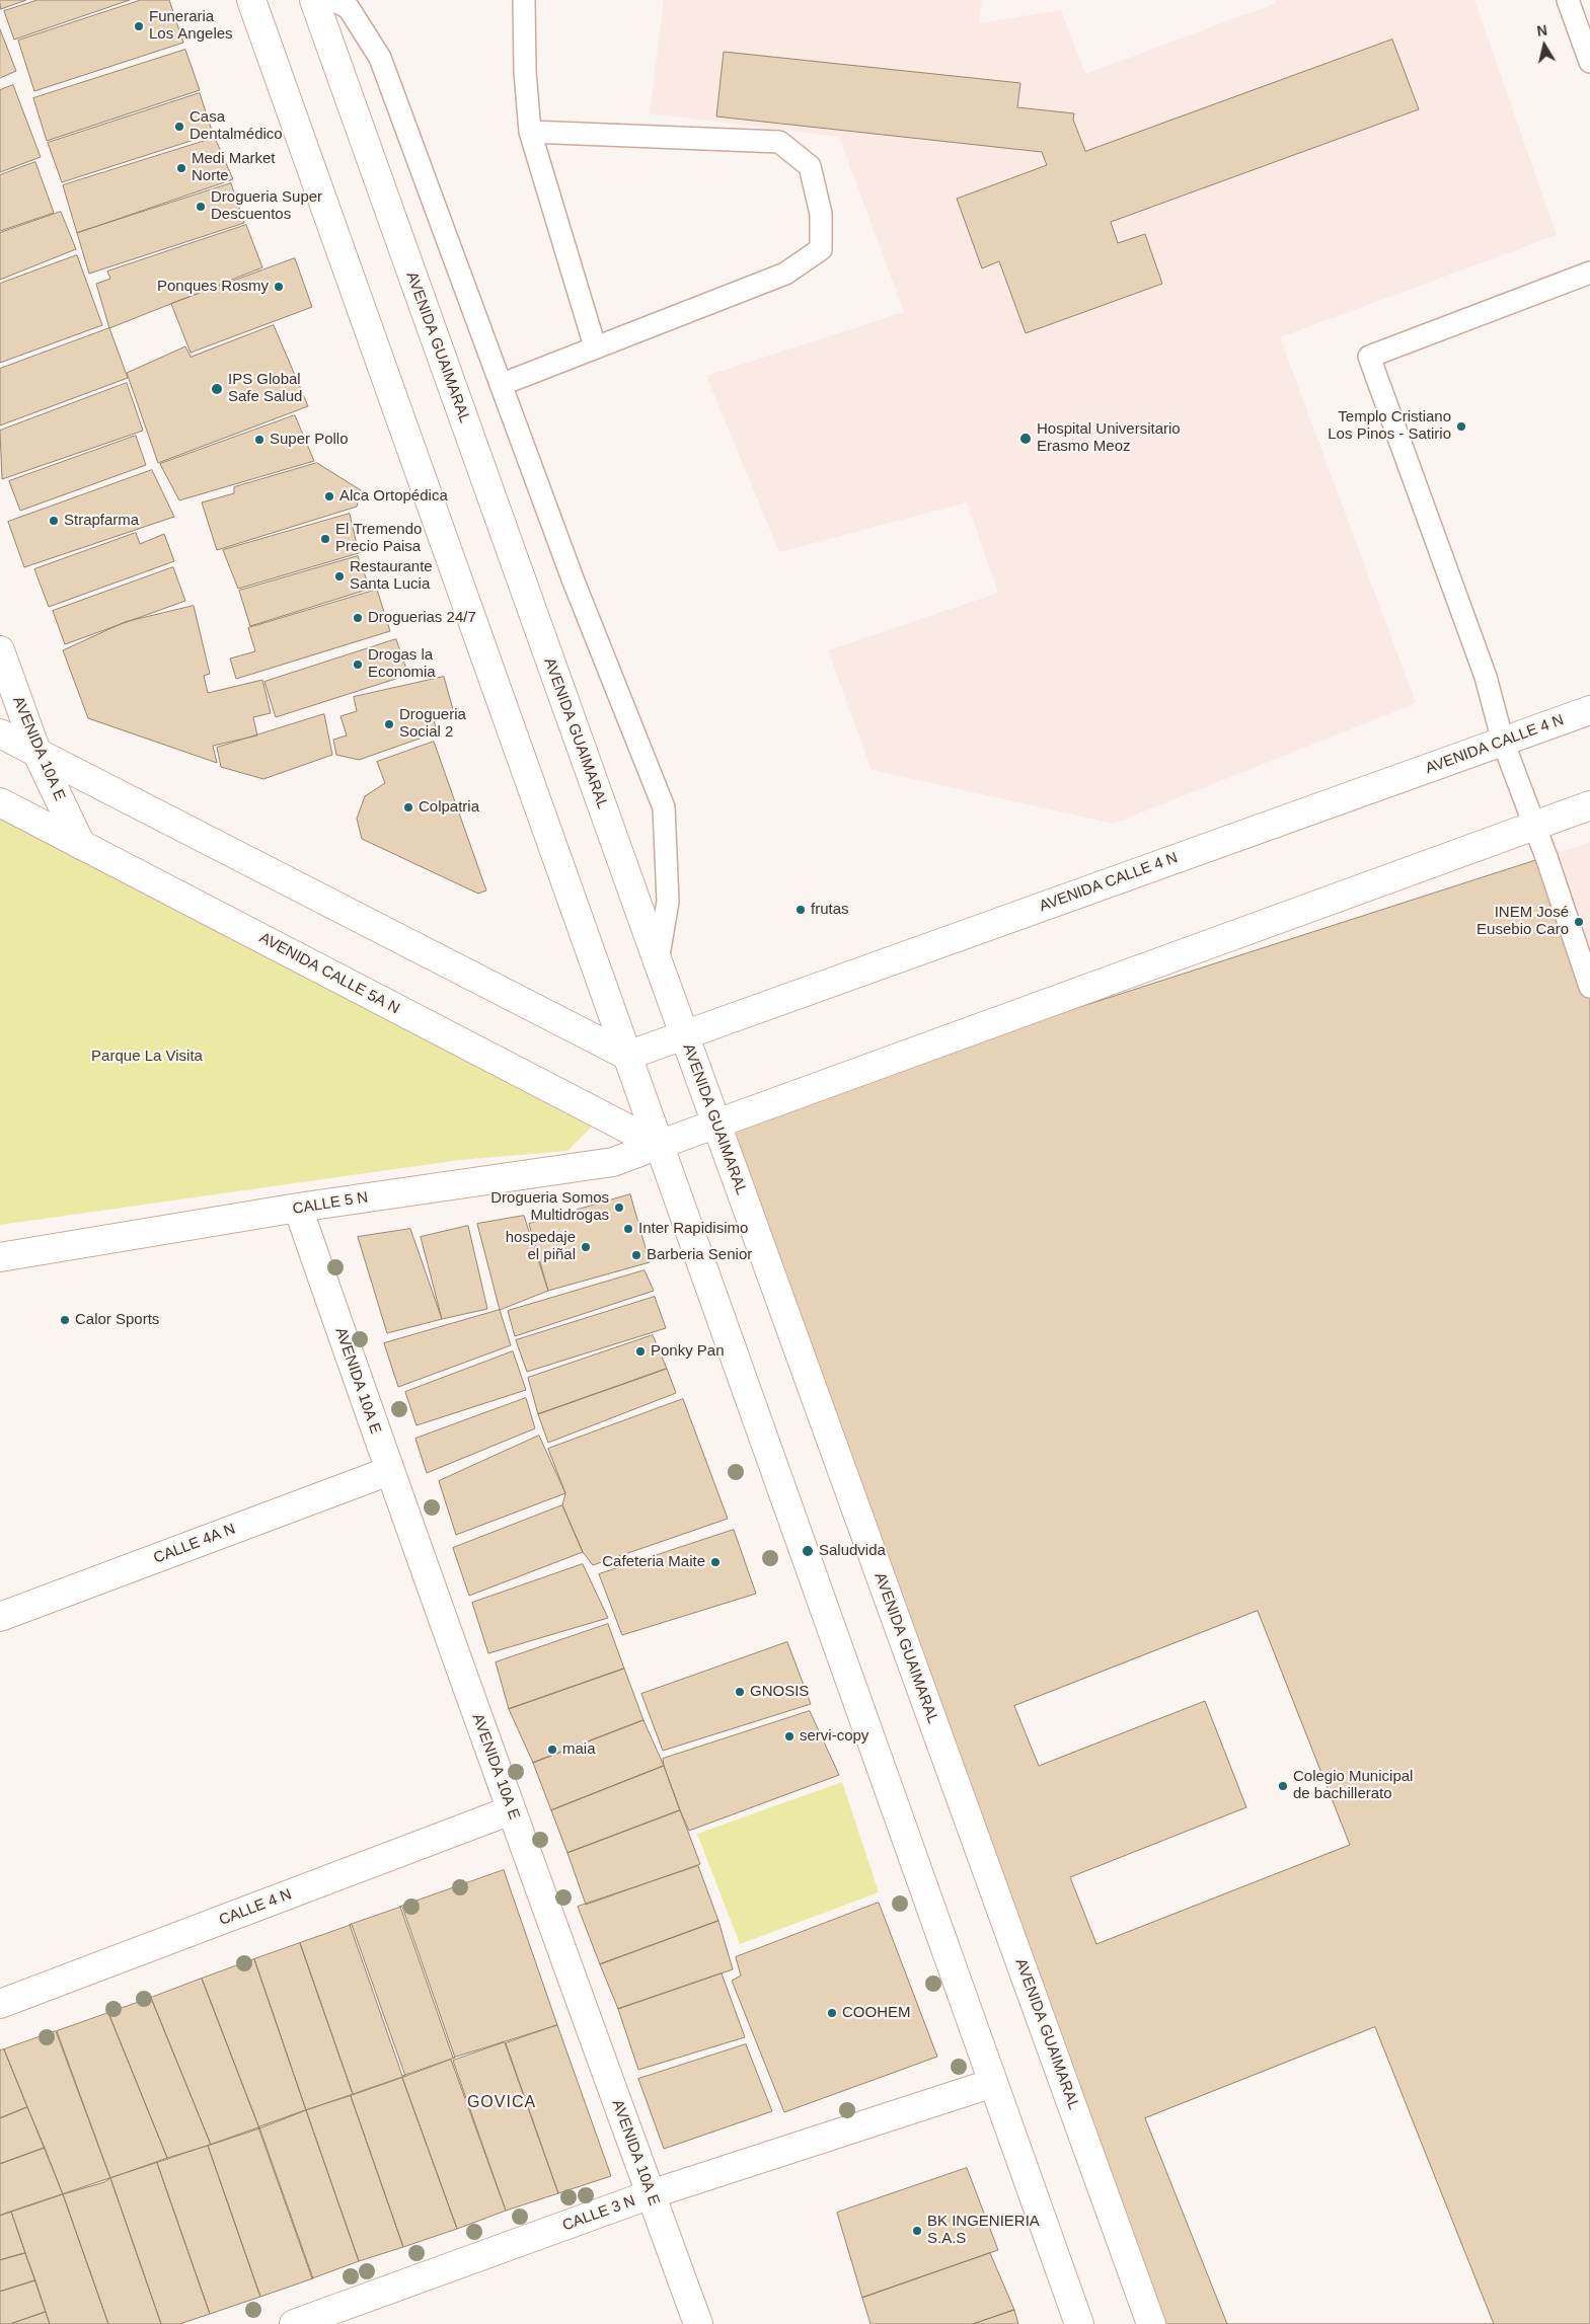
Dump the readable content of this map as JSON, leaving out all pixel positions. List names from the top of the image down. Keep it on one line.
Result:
{"streets":{"street":["AVENIDA GUAIMARAL","AVENIDA CALLE 4 N","AVENIDA 10A E","AVENIDA CALLE 5A N","CALLE 5 N","CALLE 4A N","CALLE 4 N","CALLE 3 N"]},"crossings":[["AVENIDA GUAIMARAL","AVENIDA CALLE 4 N"],["AVENIDA 10A E","AVENIDA CALLE 5A N"],["AVENIDA 10A E","CALLE 5 N"],["AVENIDA 10A E","CALLE 4A N"],["AVENIDA 10A E","CALLE 4 N"],["AVENIDA 10A E","CALLE 3 N"],["AVENIDA CALLE 5A N","CALLE 5 N"]],"districts":["GOVICA"],"parks":["Parque La Visita"],"places":["Funeraria Los Angeles","Casa Dentalmédico","Medi Market Norte","Drogueria Super Descuentos","Ponques Rosmy","IPS Global Safe Salud","Templo Cristiano Los Pinos - Satirio","Hospital Universitario Erasmo Meoz","Super Pollo","Alca Ortopédica","Strapfarma","El Tremendo Precio Paisa","Restaurante Santa Lucia","Droguerias 24/7","Drogas la Economia","Drogueria Social 2","Colpatria","frutas","INEM José Eusebio Caro","Drogueria Somos Multidrogas","Inter Rapidisimo","hospedaje el piñal","Barberia Senior","Calor Sports","Ponky Pan","Saludvida","Cafeteria Maite","GNOSIS","servi-copy","maia","Colegio Municipal de bachillerato","COOHEM","BK INGENIERIA S.A.S"],"north":"top"}
